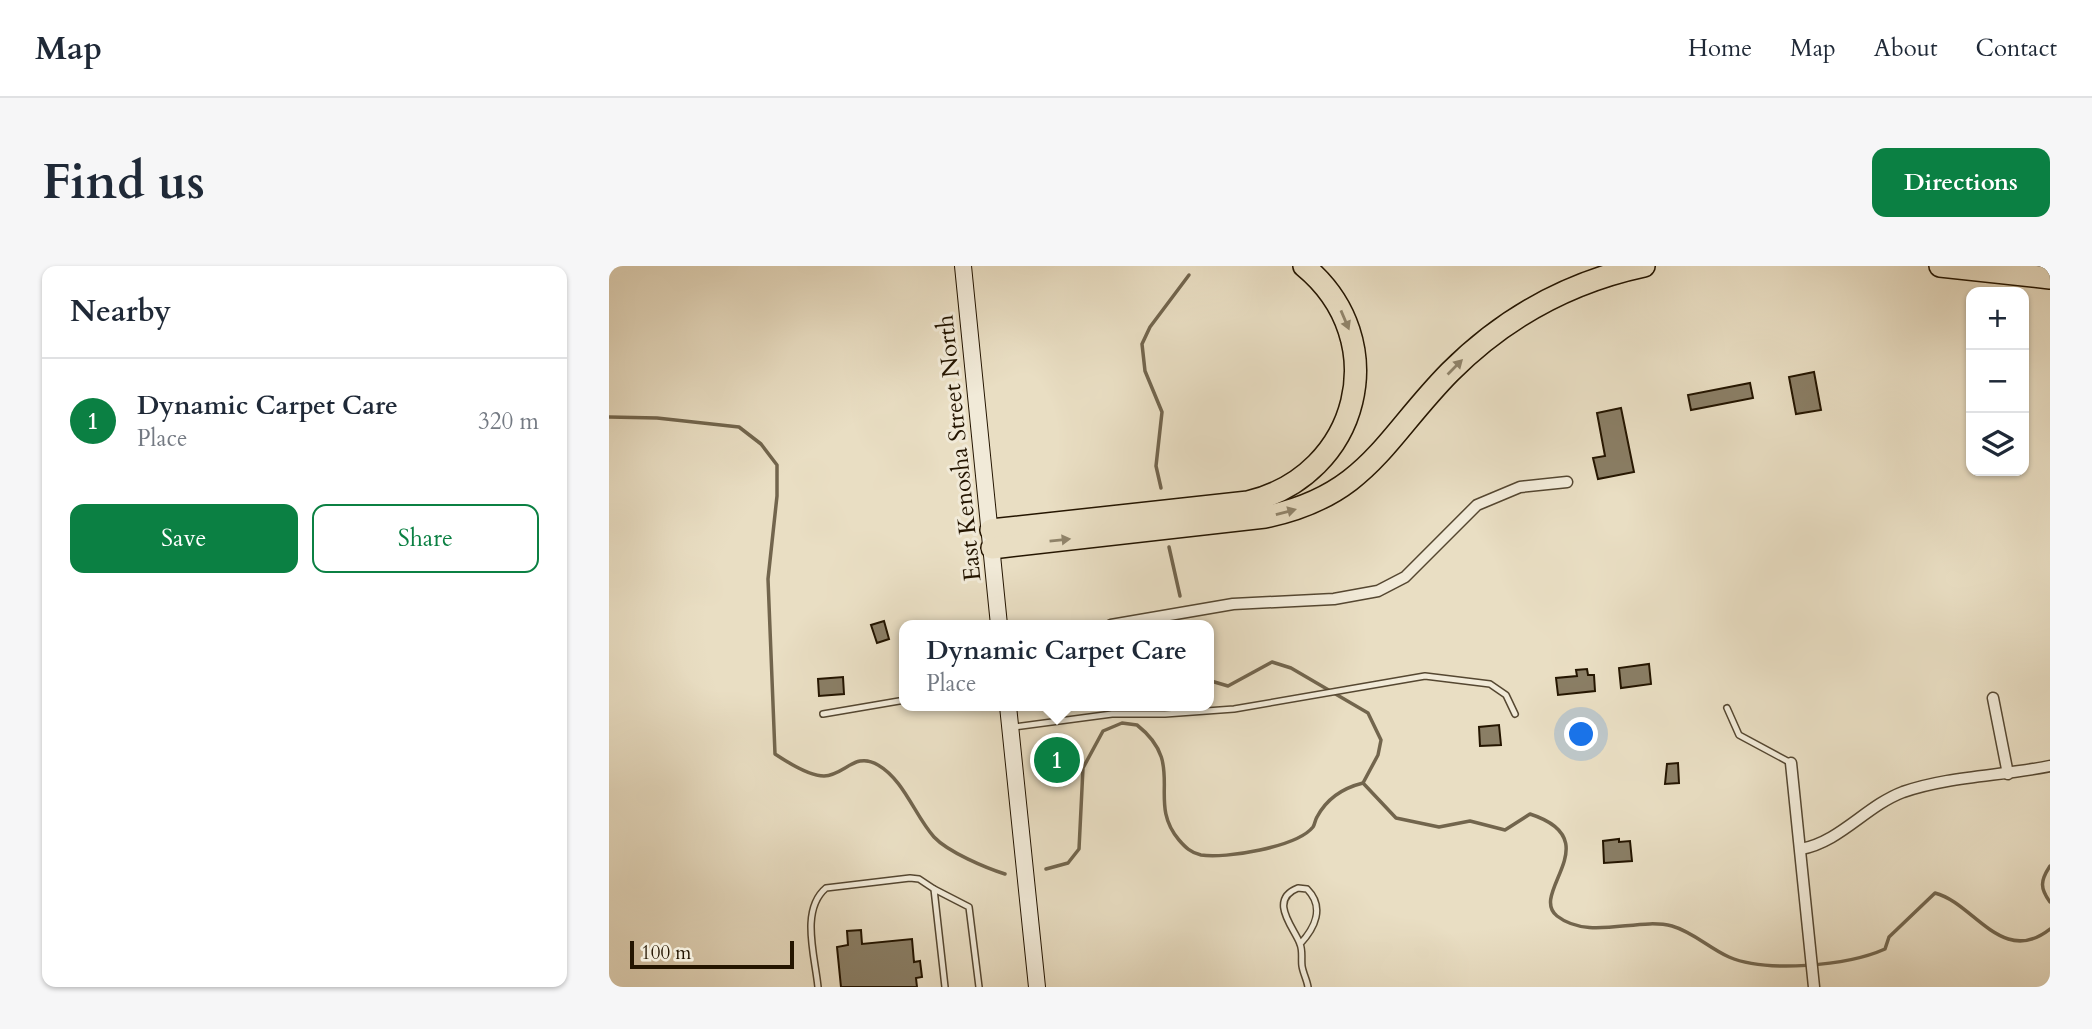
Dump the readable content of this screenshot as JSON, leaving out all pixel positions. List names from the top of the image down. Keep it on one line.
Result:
{"streets":{"main road":["East Kenosha Street North"]},"scale_bar":"100 m","page":{"header":"Map","nav":["Home","Map","About","Contact"],"buttons":["Directions",["Save","Share"]],"title":"Find us","heading":"Nearby","map_buttons":["+","−"],"list":[{"mark":"1","name":"Dynamic Carpet Care","note":"Place","value":"320 m"}],"popup":["Dynamic Carpet Care","Place"],"pins":"1","scale":"100 m"}}
